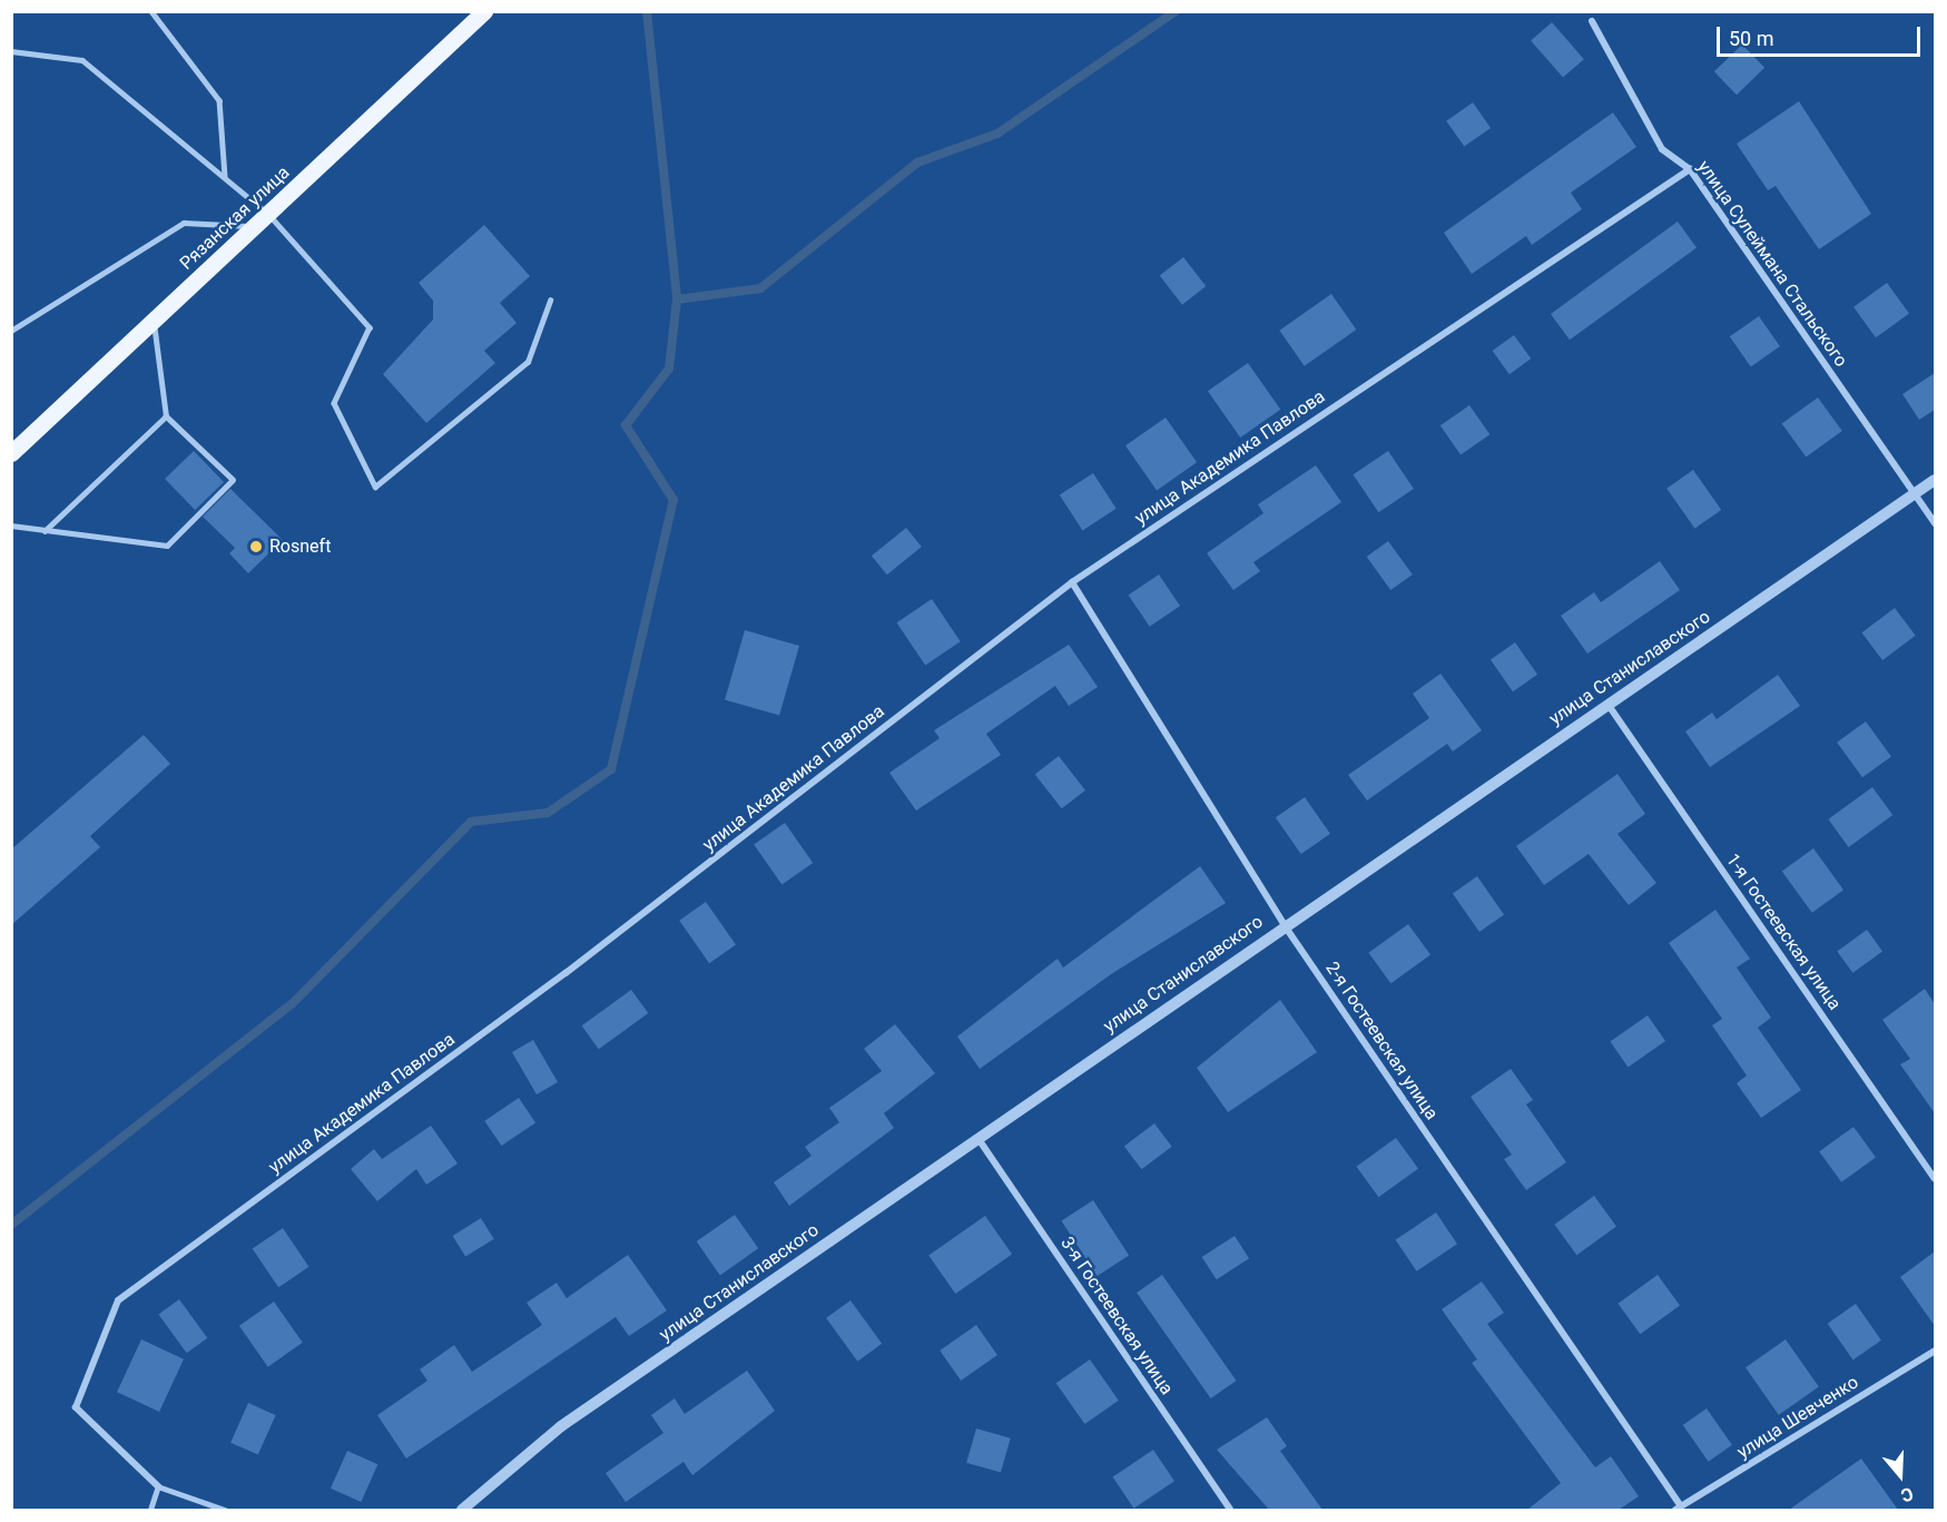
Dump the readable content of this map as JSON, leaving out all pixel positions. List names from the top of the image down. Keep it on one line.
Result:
{"streets":{"main road":["Рязанская улица"],"street":["улица Сулеймана Стальского","улица Академика Павлова","улица Станиславского","1-я Гостеевская улица","2-я Гостеевская улица","3-я Гостеевская улица","улица Шевченко"]},"crossings":[["улица Сулеймана Стальского","улица Академика Павлова"],["улица Сулеймана Стальского","улица Станиславского"],["улица Академика Павлова","2-я Гостеевская улица"],["улица Станиславского","1-я Гостеевская улица"],["улица Станиславского","2-я Гостеевская улица"],["улица Станиславского","3-я Гостеевская улица"],["2-я Гостеевская улица","улица Шевченко"]],"places":["Rosneft"],"scale_bar":"50 m","north":"bottom"}
